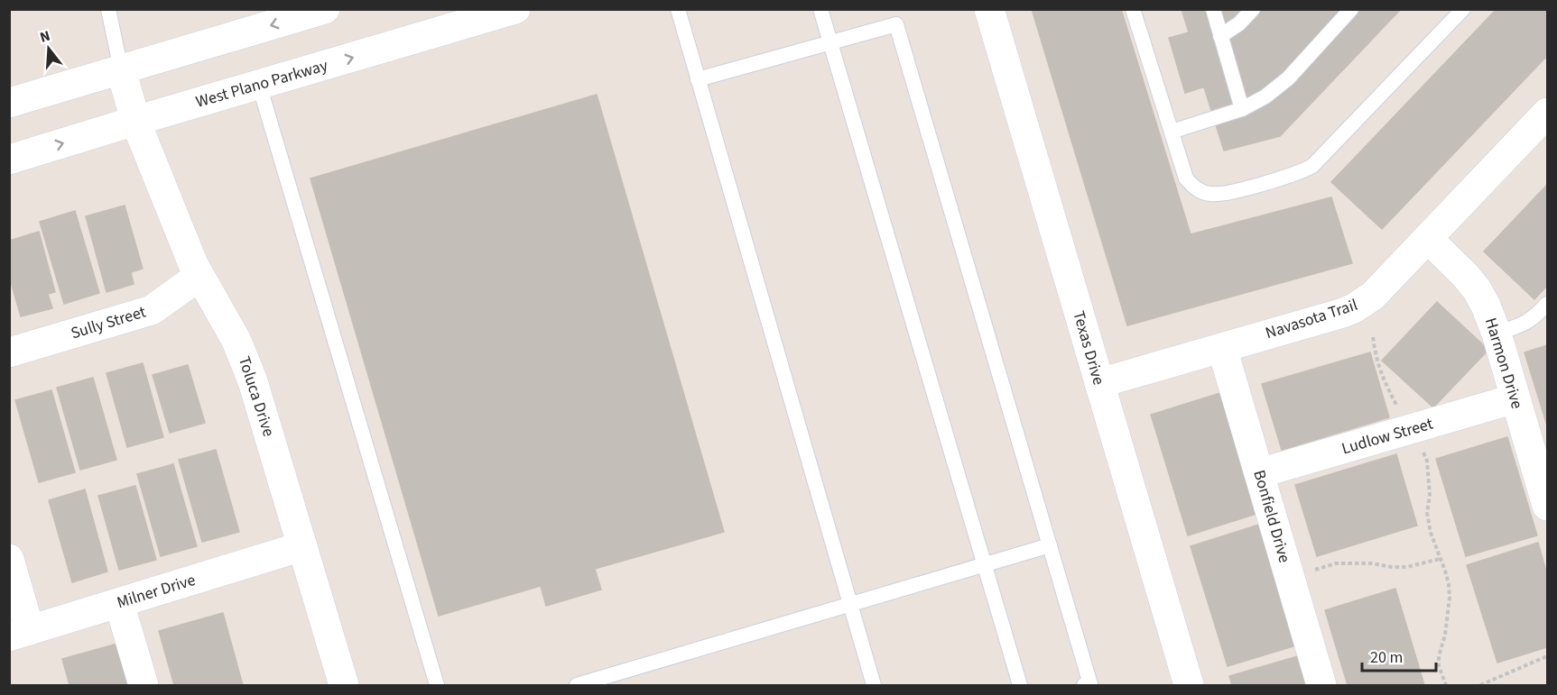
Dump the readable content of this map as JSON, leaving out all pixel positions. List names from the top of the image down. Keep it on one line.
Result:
{"streets":{"street":["West Plano Parkway","Navasota Trail","Sully Street","Texas Drive","Harmon Drive","Toluca Drive","Ludlow Street","Bonfield Drive","Milner Drive"]},"crossings":[["West Plano Parkway","Toluca Drive"],["Navasota Trail","Texas Drive"],["Navasota Trail","Harmon Drive"],["Navasota Trail","Bonfield Drive"],["Sully Street","Toluca Drive"],["Harmon Drive","Ludlow Street"],["Toluca Drive","Milner Drive"],["Ludlow Street","Bonfield Drive"]],"scale_bar":"20 m","north":"top"}
